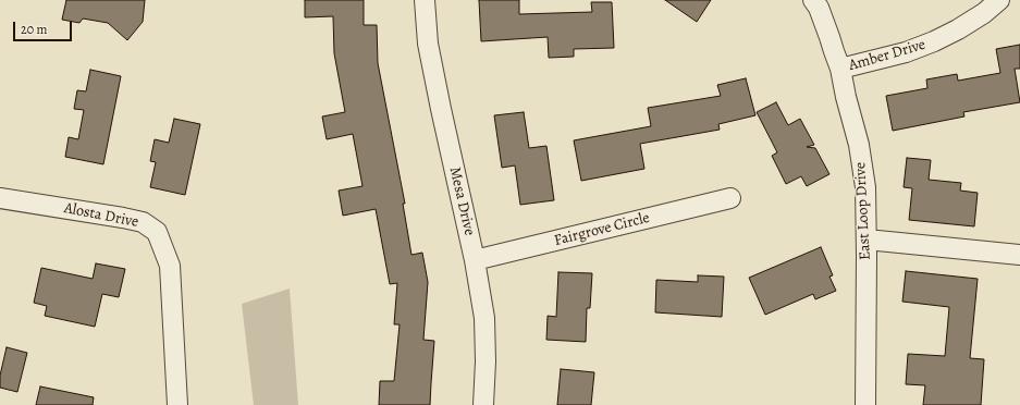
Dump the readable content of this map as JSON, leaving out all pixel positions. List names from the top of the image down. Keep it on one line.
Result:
{"streets":{"street":["Amber Drive","Mesa Drive","East Loop Drive","Alosta Drive","Fairgrove Circle"]},"crossings":[["Amber Drive","East Loop Drive"],["Mesa Drive","Fairgrove Circle"]],"scale_bar":"20 m"}
